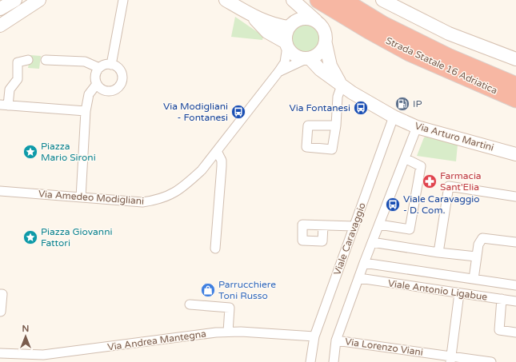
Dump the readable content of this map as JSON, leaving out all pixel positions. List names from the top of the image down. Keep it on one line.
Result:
{"streets":{"highway":["Strada Statale 16 Adriatica"],"street":["Via Arturo Martini","Via Amedeo Modigliani","Viale Caravaggio","Viale Antonio Ligabue","Via Andrea Mantegna","Via Lorenzo Viani"]},"crossings":[["Via Arturo Martini","Via Amedeo Modigliani"],["Via Arturo Martini","Viale Caravaggio"],["Viale Caravaggio","Via Andrea Mantegna"]],"places":{"fuel station":["IP"],"bus stop":["Via Fontanesi","Via Modigliani - Fontanesi","Viale Caravaggio - D. Com."],"place":["Piazza Mario Sironi","Piazza Giovanni Fattori"],"pharmacy":["Farmacia Sant'Elia"],"shop":["Parrucchiere Toni Russo"]},"north":"top"}
